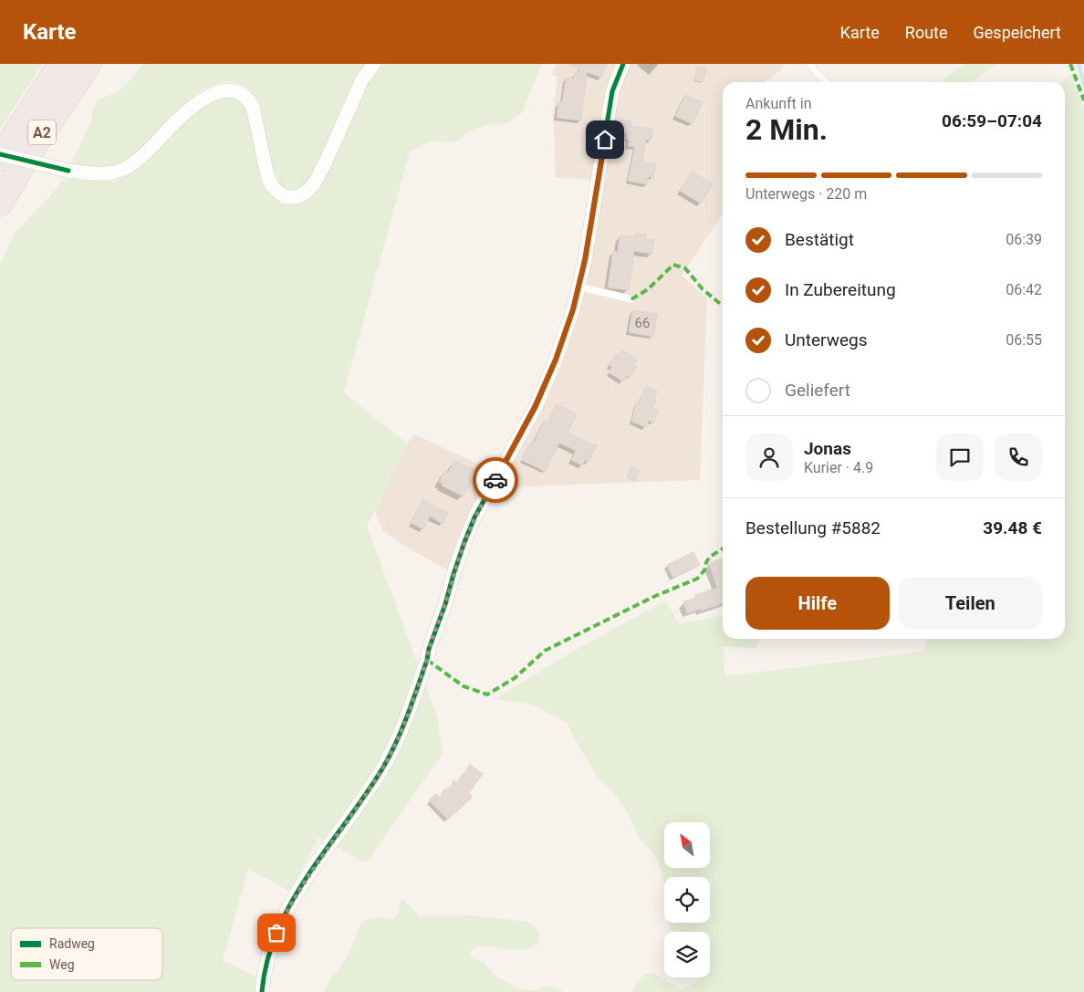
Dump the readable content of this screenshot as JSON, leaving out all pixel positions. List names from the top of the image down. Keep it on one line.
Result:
{"streets":{"highway":["A2"]},"house_numbers":["66"],"legend":["Radweg","Weg"],"north":"top left","page":{"header":"Karte","nav":["Karte","Route","Gespeichert"],"heading":["2 Min.","Ankunft in","06:59–07:04"],"panel":["Jonas","Kurier · 4.9","Bestellung #5882","39.48 €"],"bar":"Unterwegs · 220 m","list":[["Bestätigt","06:39"],["In Zubereitung","06:42"],["Unterwegs","06:55"],"Geliefert"],"buttons":["Hilfe","Teilen"]}}
